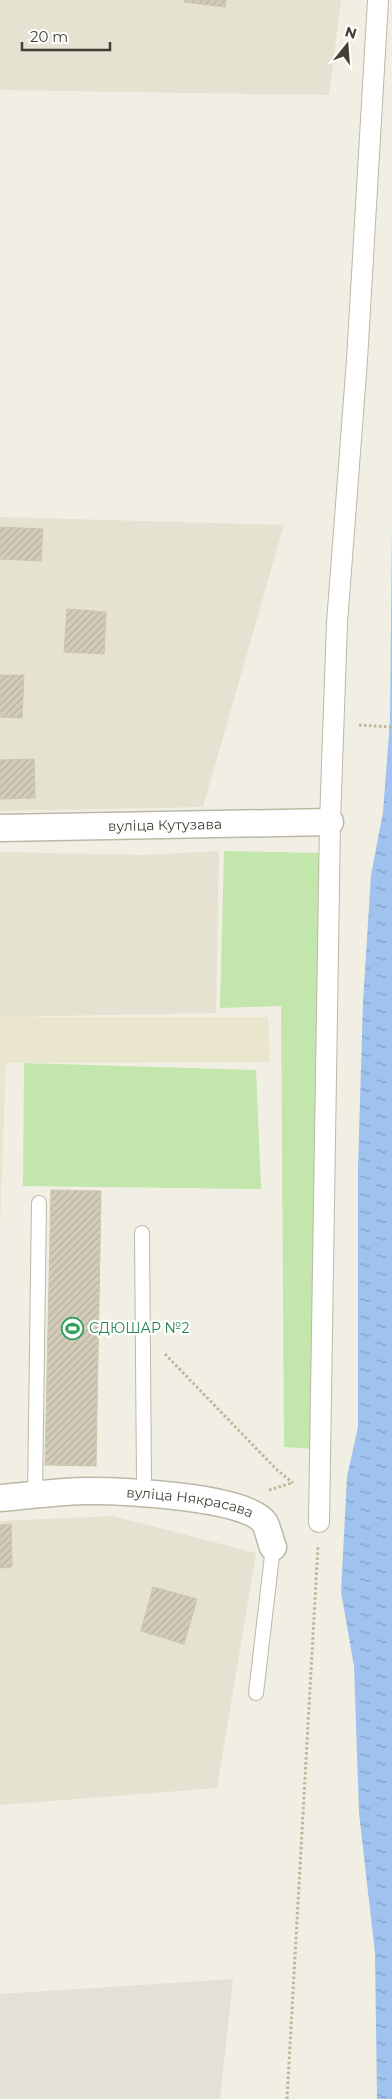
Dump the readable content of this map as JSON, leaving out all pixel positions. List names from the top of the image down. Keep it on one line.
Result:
{"streets":{"street":["вуліца Кутузава","вуліца Някрасава"]},"places":{"sports":["СДЮШАР №2"]},"scale_bar":"20 m","north":"top"}
